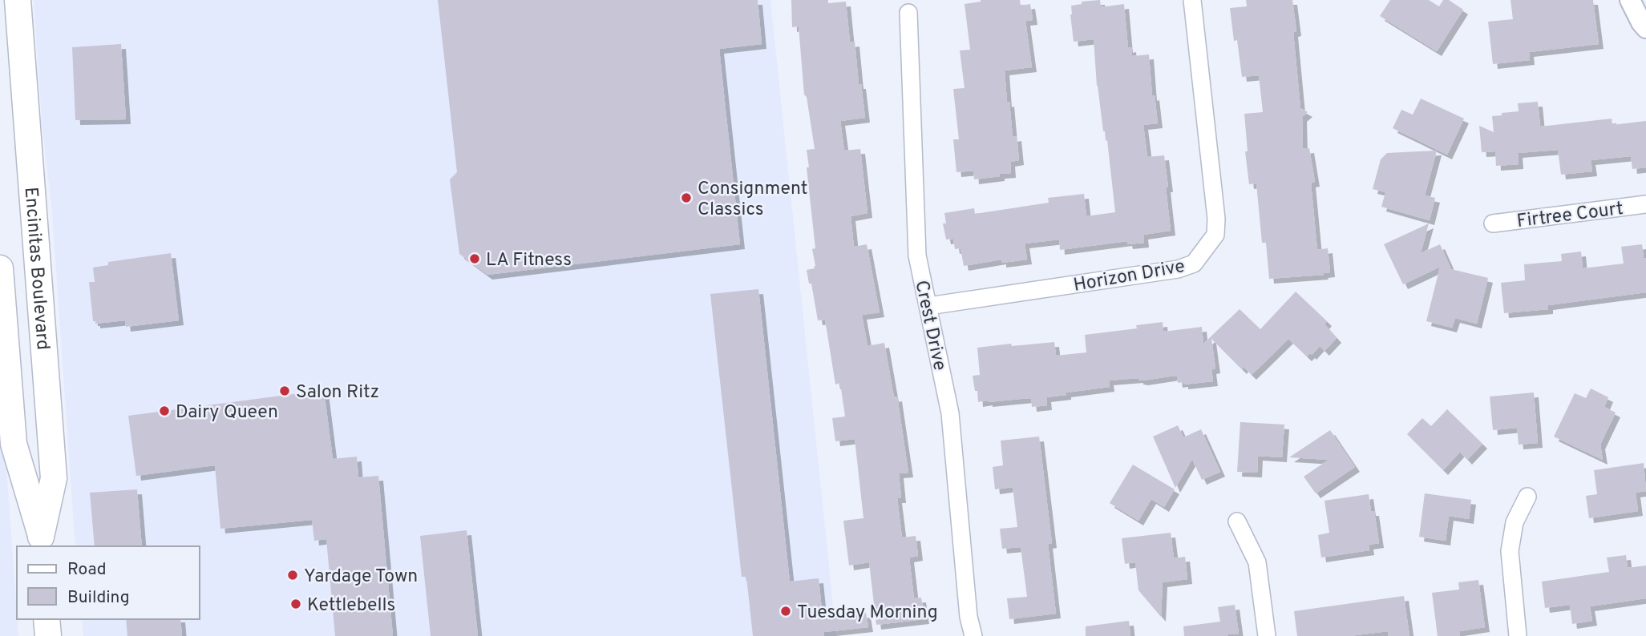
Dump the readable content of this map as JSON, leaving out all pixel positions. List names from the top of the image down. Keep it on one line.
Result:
{"streets":{"main road":["Encinitas Boulevard"],"street":["Firtree Court","Horizon Drive","Crest Drive"]},"crossings":[["Horizon Drive","Crest Drive"]],"places":["Consignment Classics","LA Fitness","Salon Ritz","Dairy Queen","Yardage Town","Kettlebells","Tuesday Morning"],"legend":["Road","Building"]}
